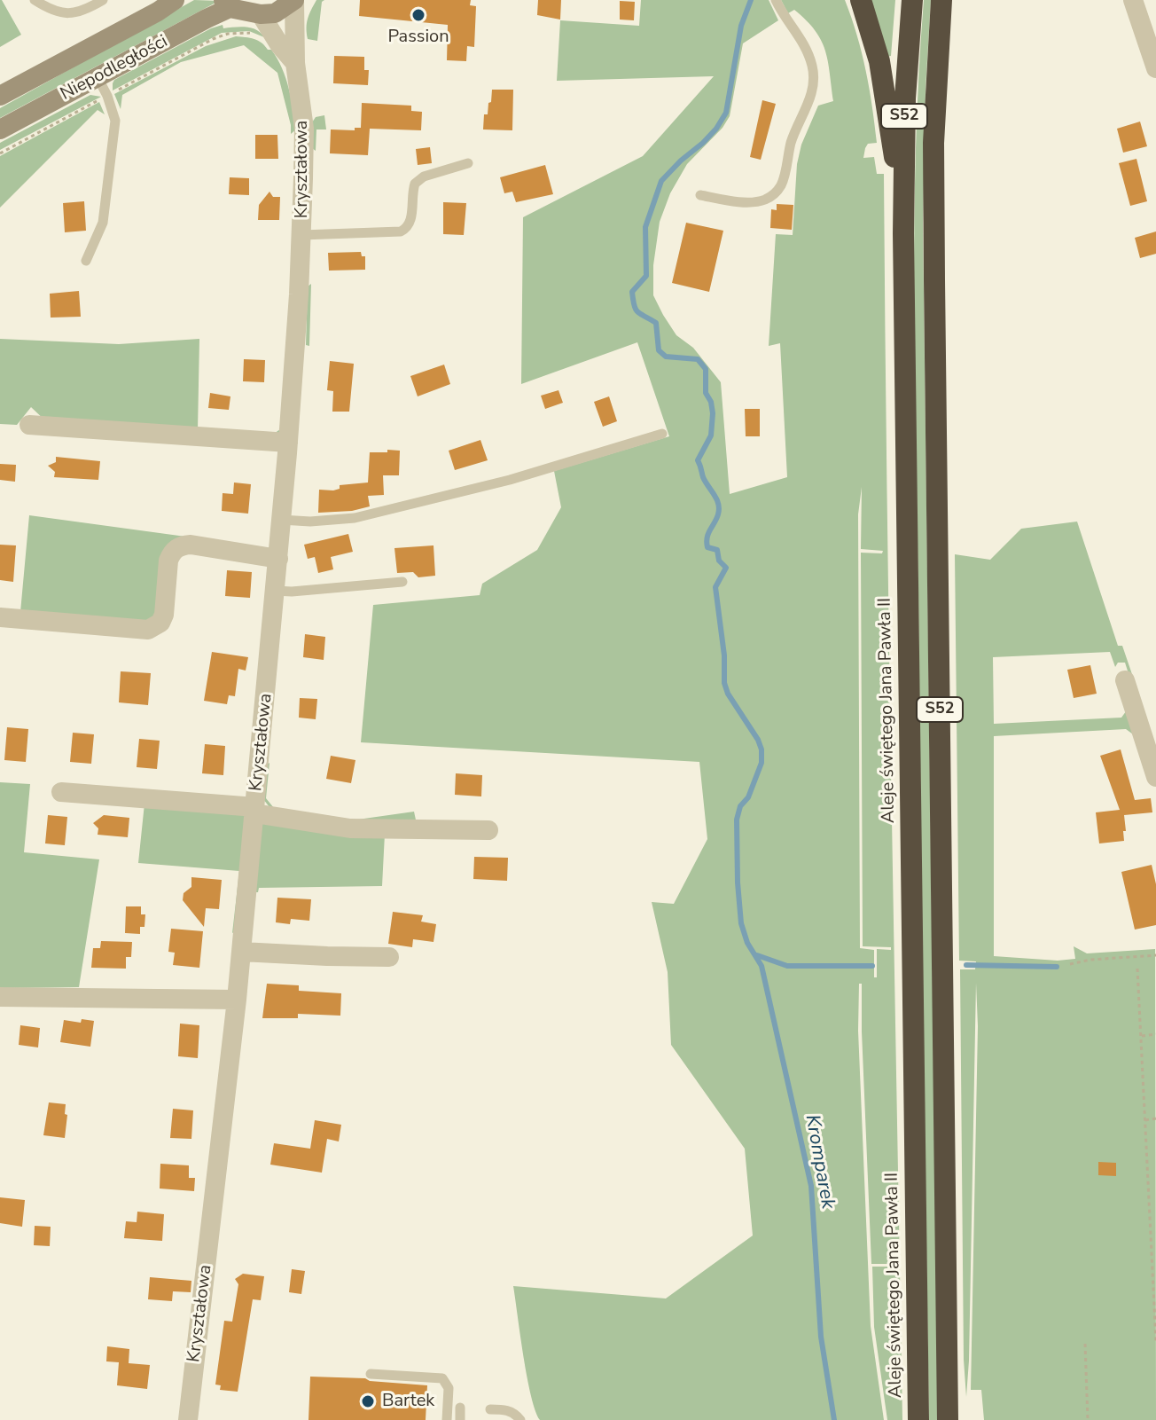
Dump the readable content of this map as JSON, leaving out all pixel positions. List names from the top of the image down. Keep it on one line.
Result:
{"streets":{"highway":["S52","Aleje świętego Jana Pawła II"],"main road":["Niepodległości"],"street":["Kryształowa"]},"water":["Kromparek"],"places":["Passion","Bartek"]}
